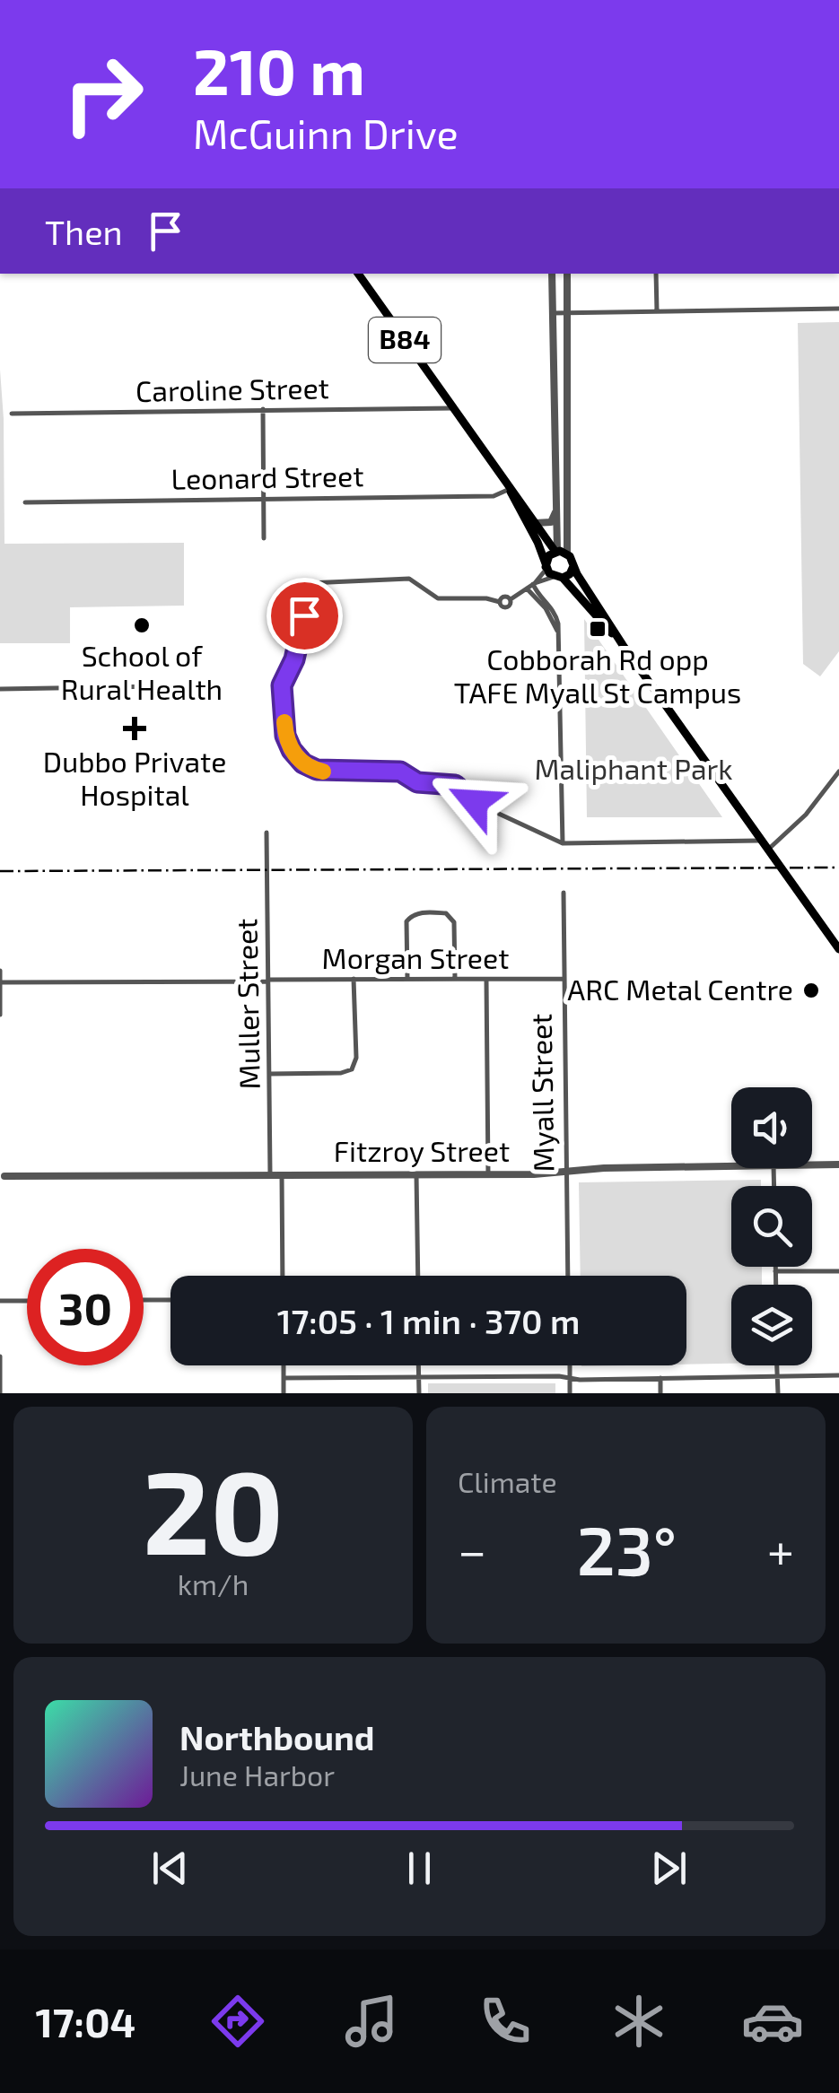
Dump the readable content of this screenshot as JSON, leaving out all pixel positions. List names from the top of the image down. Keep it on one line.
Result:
{"streets":{"main road":["B84"],"street":["Caroline Street","Leonard Street","Morgan Street","Muller Street","Myall Street","Fitzroy Street"]},"crossings":[["B84","Caroline Street"],["B84","Leonard Street"],["Morgan Street","Muller Street"],["Morgan Street","Myall Street"],["Muller Street","Fitzroy Street"],["Myall Street","Fitzroy Street"]],"parks":["Maliphant Park"],"places":{"other":["School of Rural Health","ARC Metal Centre"],"transit":["Cobborah Rd opp TAFE Myall St Campus"],"health":["Dubbo Private Hospital"]},"page":{"turn":["210 m","McGuinn Drive"],"then":"Then","limit":"30","trip":"17:05 · 1 min · 370 m","tile":[["20","km/h"],"Climate"],"heat":["−","23°","+"],"song":["Northbound","June Harbor"],"tabs":"17:04"}}
